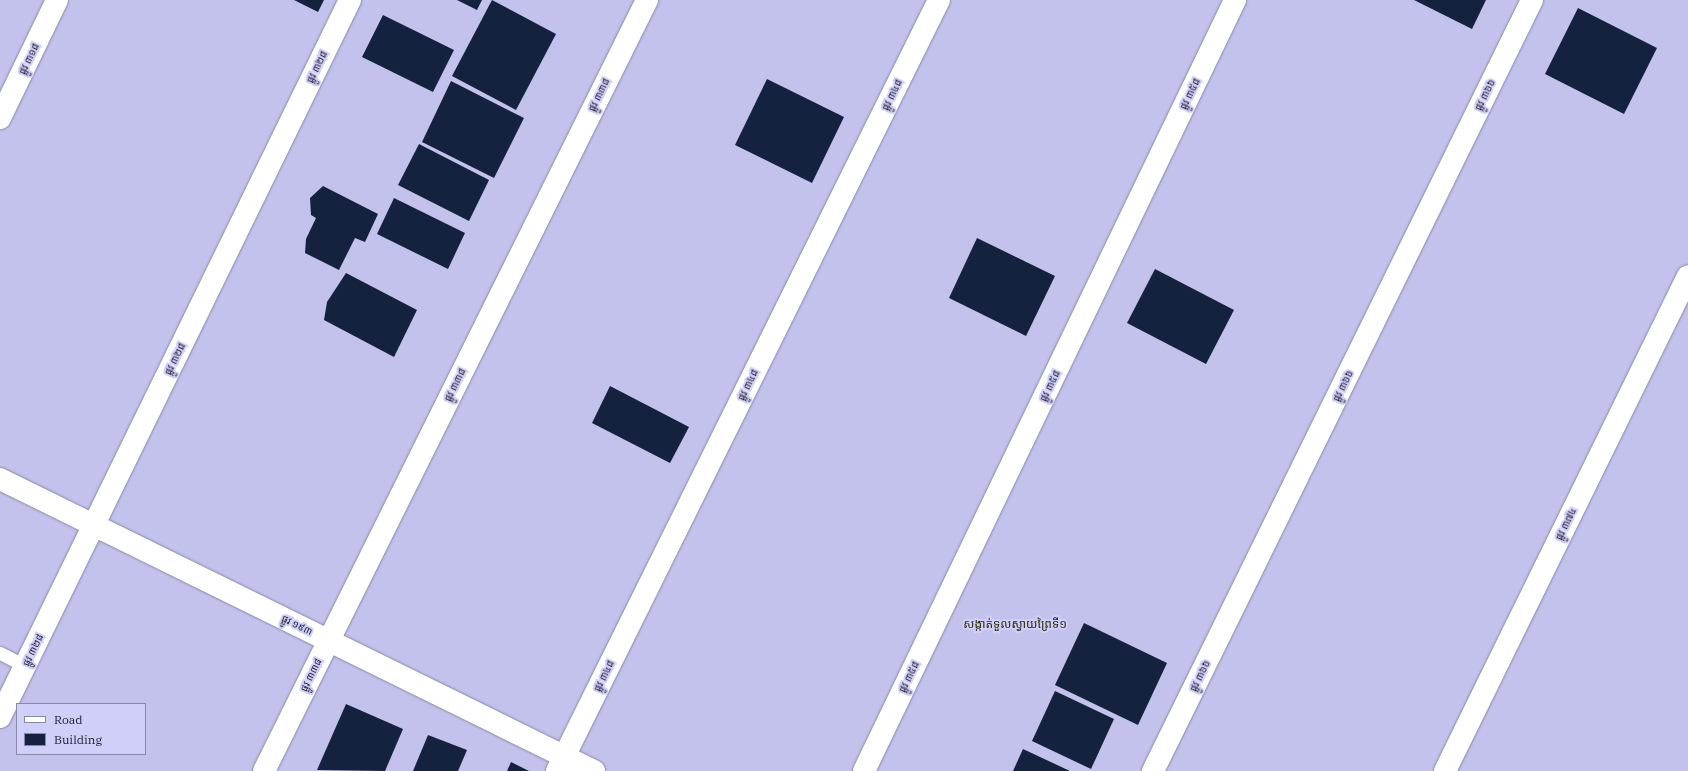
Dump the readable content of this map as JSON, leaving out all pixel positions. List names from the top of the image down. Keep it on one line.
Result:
{"streets":{"street":["ផ្លូវ ៣១៨","ផ្លូវ ៣២៨","ផ្លូវ ៣៥៨","ផ្លូវ ៣៣៨","ផ្លូវ ៣៤៨","ផ្លូវ ៣៦៦","ផ្លូវ ៣៧៤","ផ្លូវ ១៩៣"]},"crossings":[["ផ្លូវ ៣២៨","ផ្លូវ ១៩៣"],["ផ្លូវ ៣៣៨","ផ្លូវ ១៩៣"],["ផ្លូវ ៣៤៨","ផ្លូវ ១៩៣"]],"districts":["សង្កាត់ទួលស្វាយព្រៃទី១"],"legend":["Road","Building"]}
